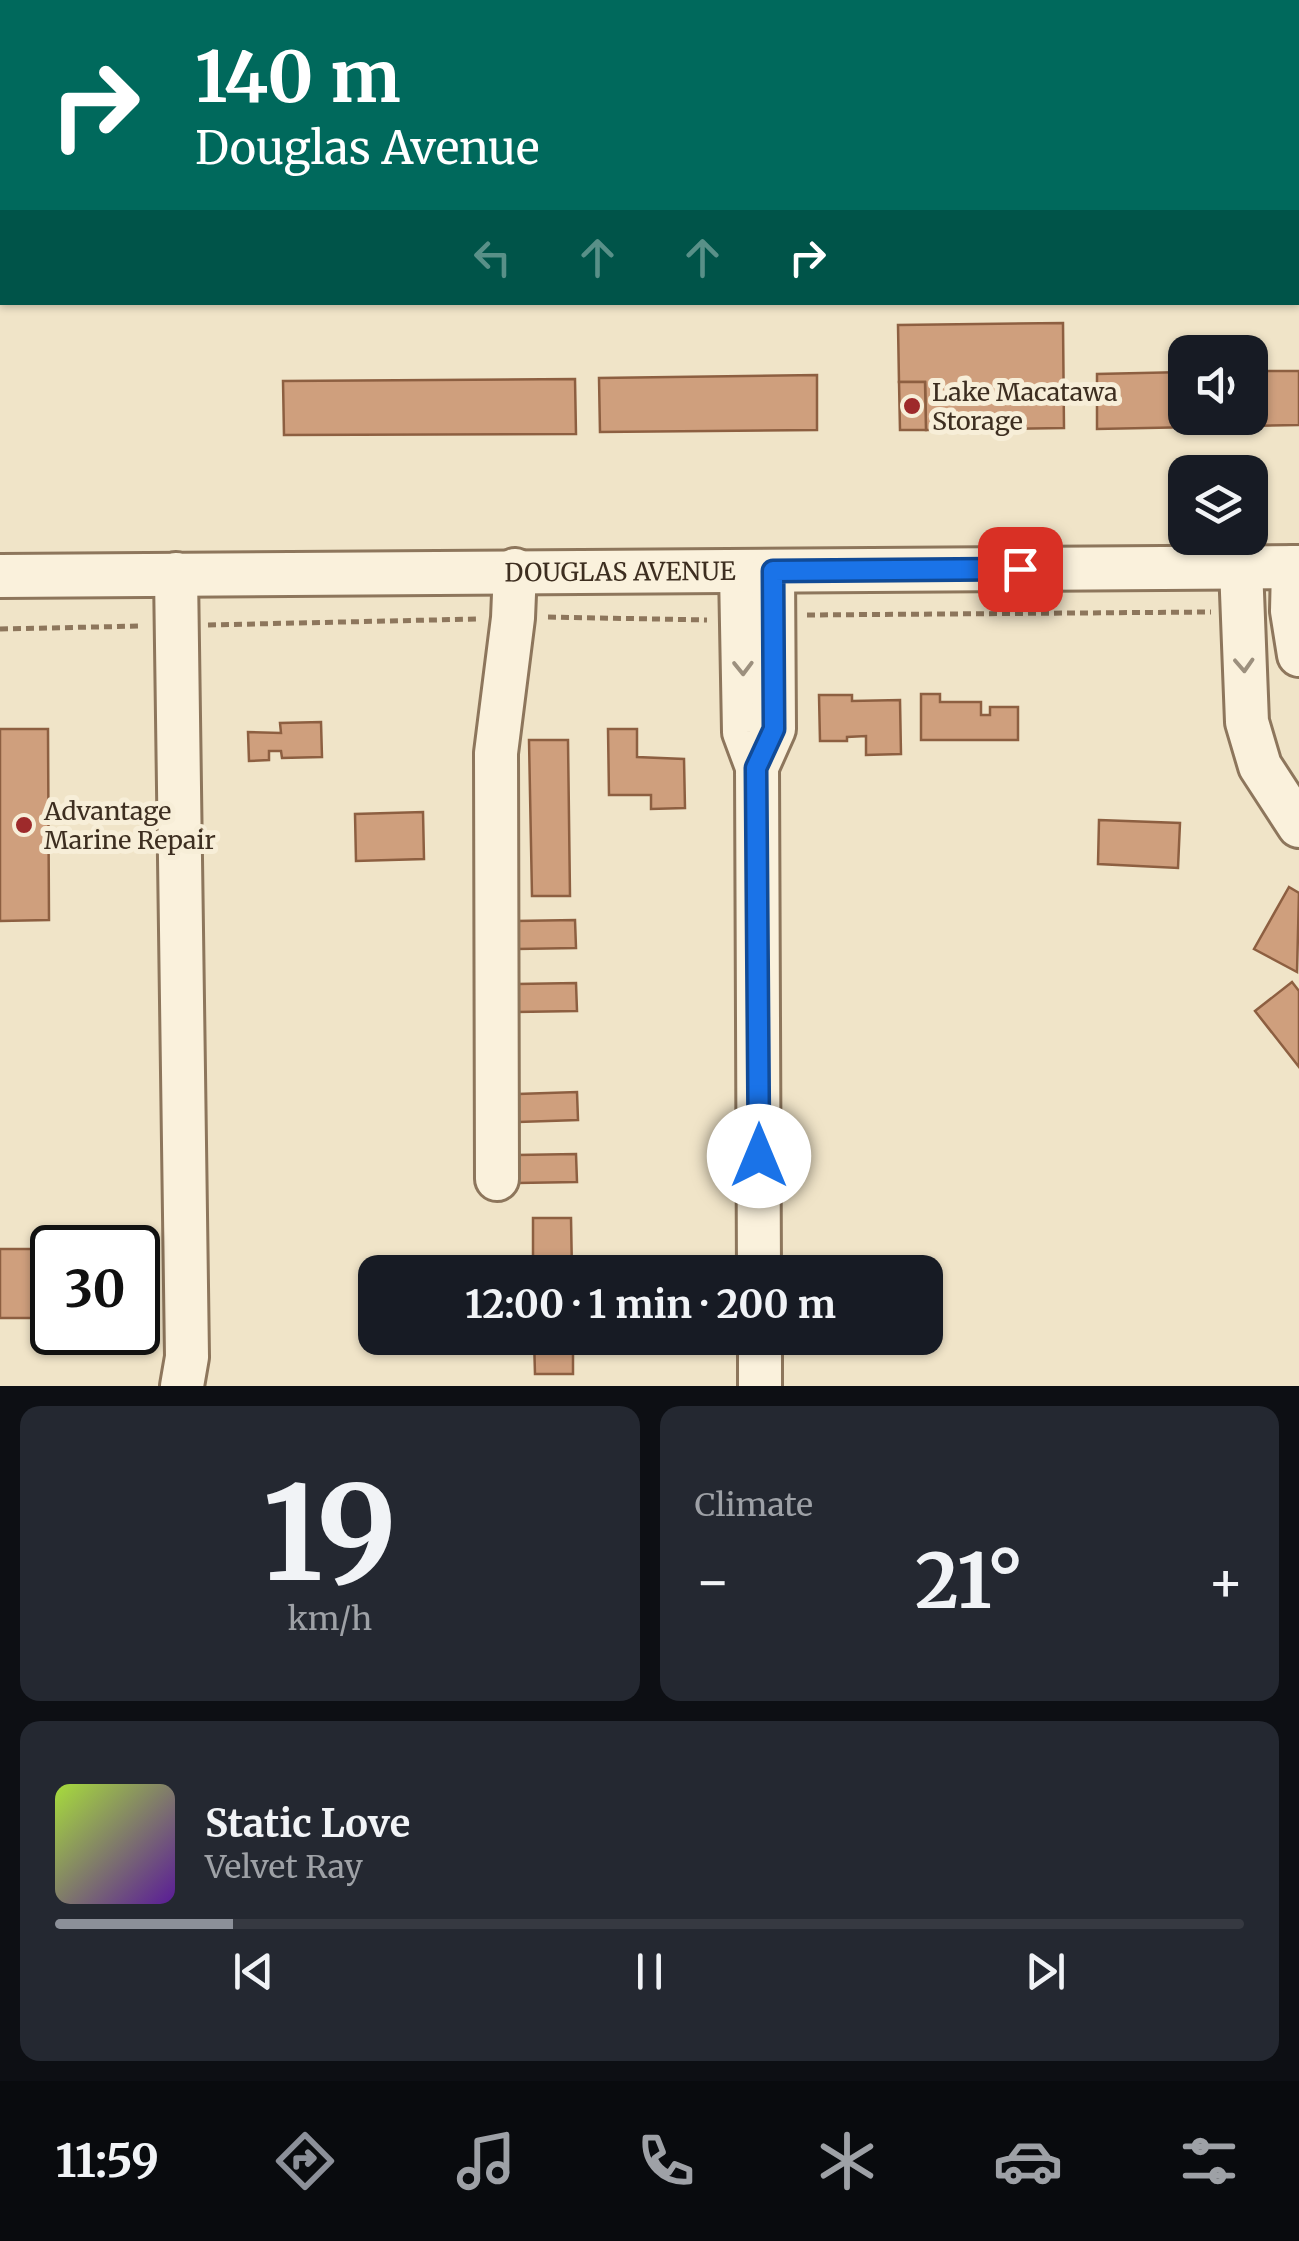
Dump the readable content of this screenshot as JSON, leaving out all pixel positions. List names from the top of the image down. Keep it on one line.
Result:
{"streets":{"street":["DOUGLAS AVENUE"]},"places":["Lake Macatawa Storage","Advantage Marine Repair"],"page":{"turn":["140 m","Douglas Avenue"],"limit":"30","trip":"12:00 · 1 min · 200 m","tile":[["19","km/h"],"Climate"],"heat":["−","21°","+"],"song":["Static Love","Velvet Ray"],"tabs":"11:59"}}
